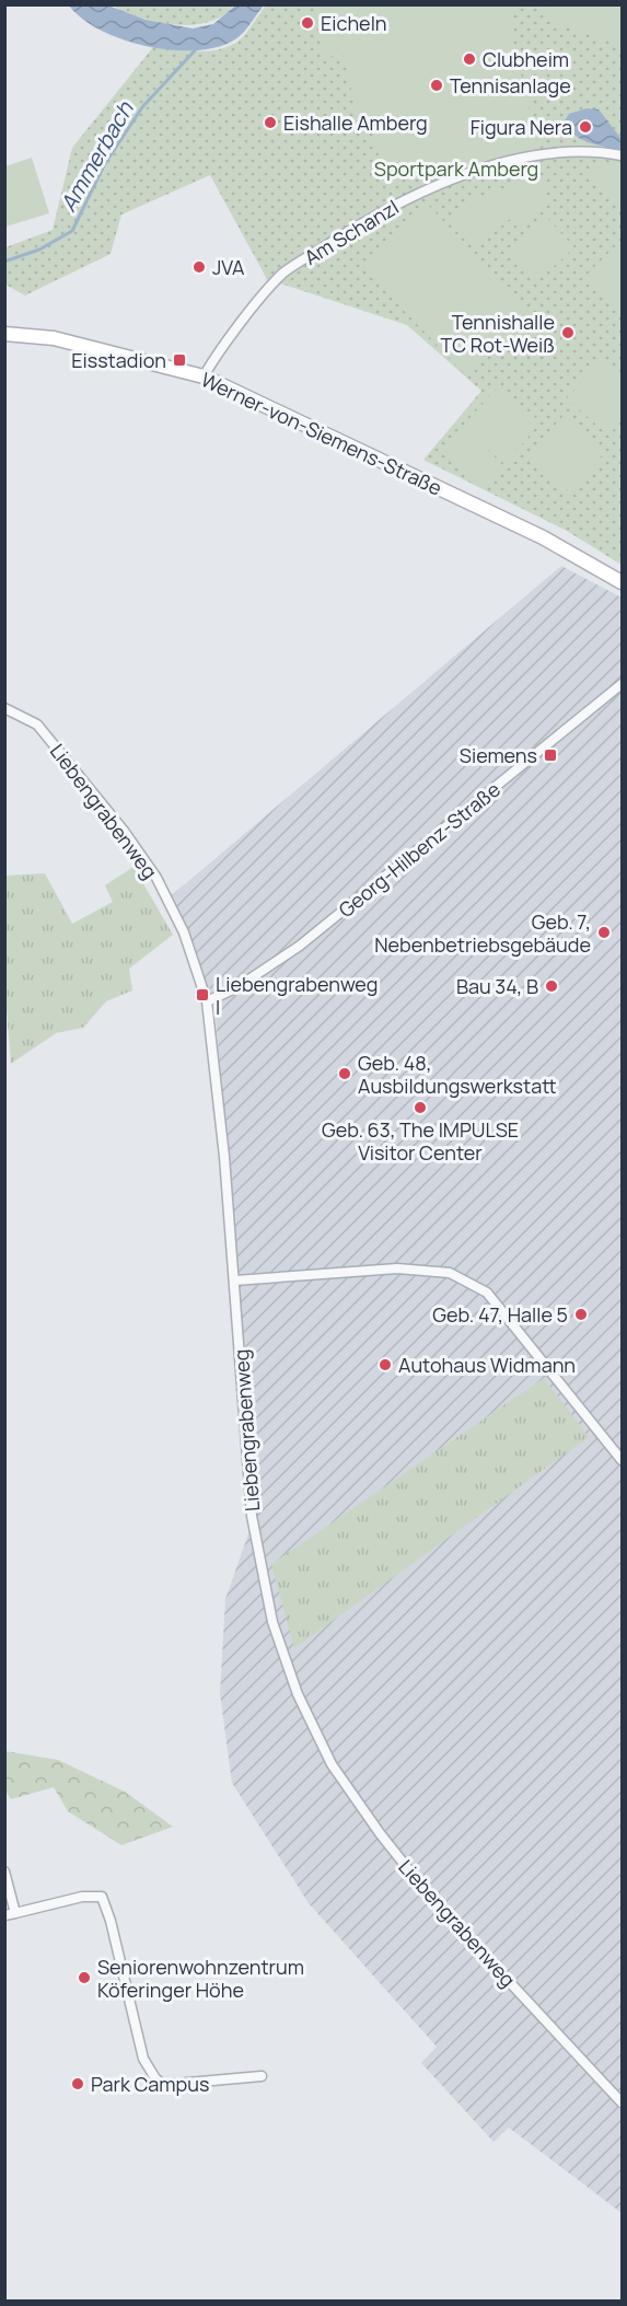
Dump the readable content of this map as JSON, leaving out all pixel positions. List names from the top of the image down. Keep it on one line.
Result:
{"streets":{"main road":["Werner-von-Siemens-Straße"],"street":["Am Schanzl","Liebengrabenweg","Georg-Hilbenz-Straße"]},"crossings":[["Am Schanzl","Werner-von-Siemens-Straße"],["Liebengrabenweg","Georg-Hilbenz-Straße"]],"water":["Ammerbach"],"parks":["Sportpark Amberg"],"places":{"other":["Eicheln","Clubheim","Tennisanlage","Eishalle Amberg","Figura Nera","JVA","Tennishalle TC Rot-Weiß","Geb. 7, Nebenbetriebsgebäude","Bau 34, B","Geb. 48, Ausbildungswerkstatt","Geb. 63, The IMPULSE Visitor Center","Geb. 47, Halle 5","Autohaus Widmann","Seniorenwohnzentrum Köferinger Höhe","Park Campus"],"transit":["Eisstadion","Siemens","Liebengrabenweg I"]}}
